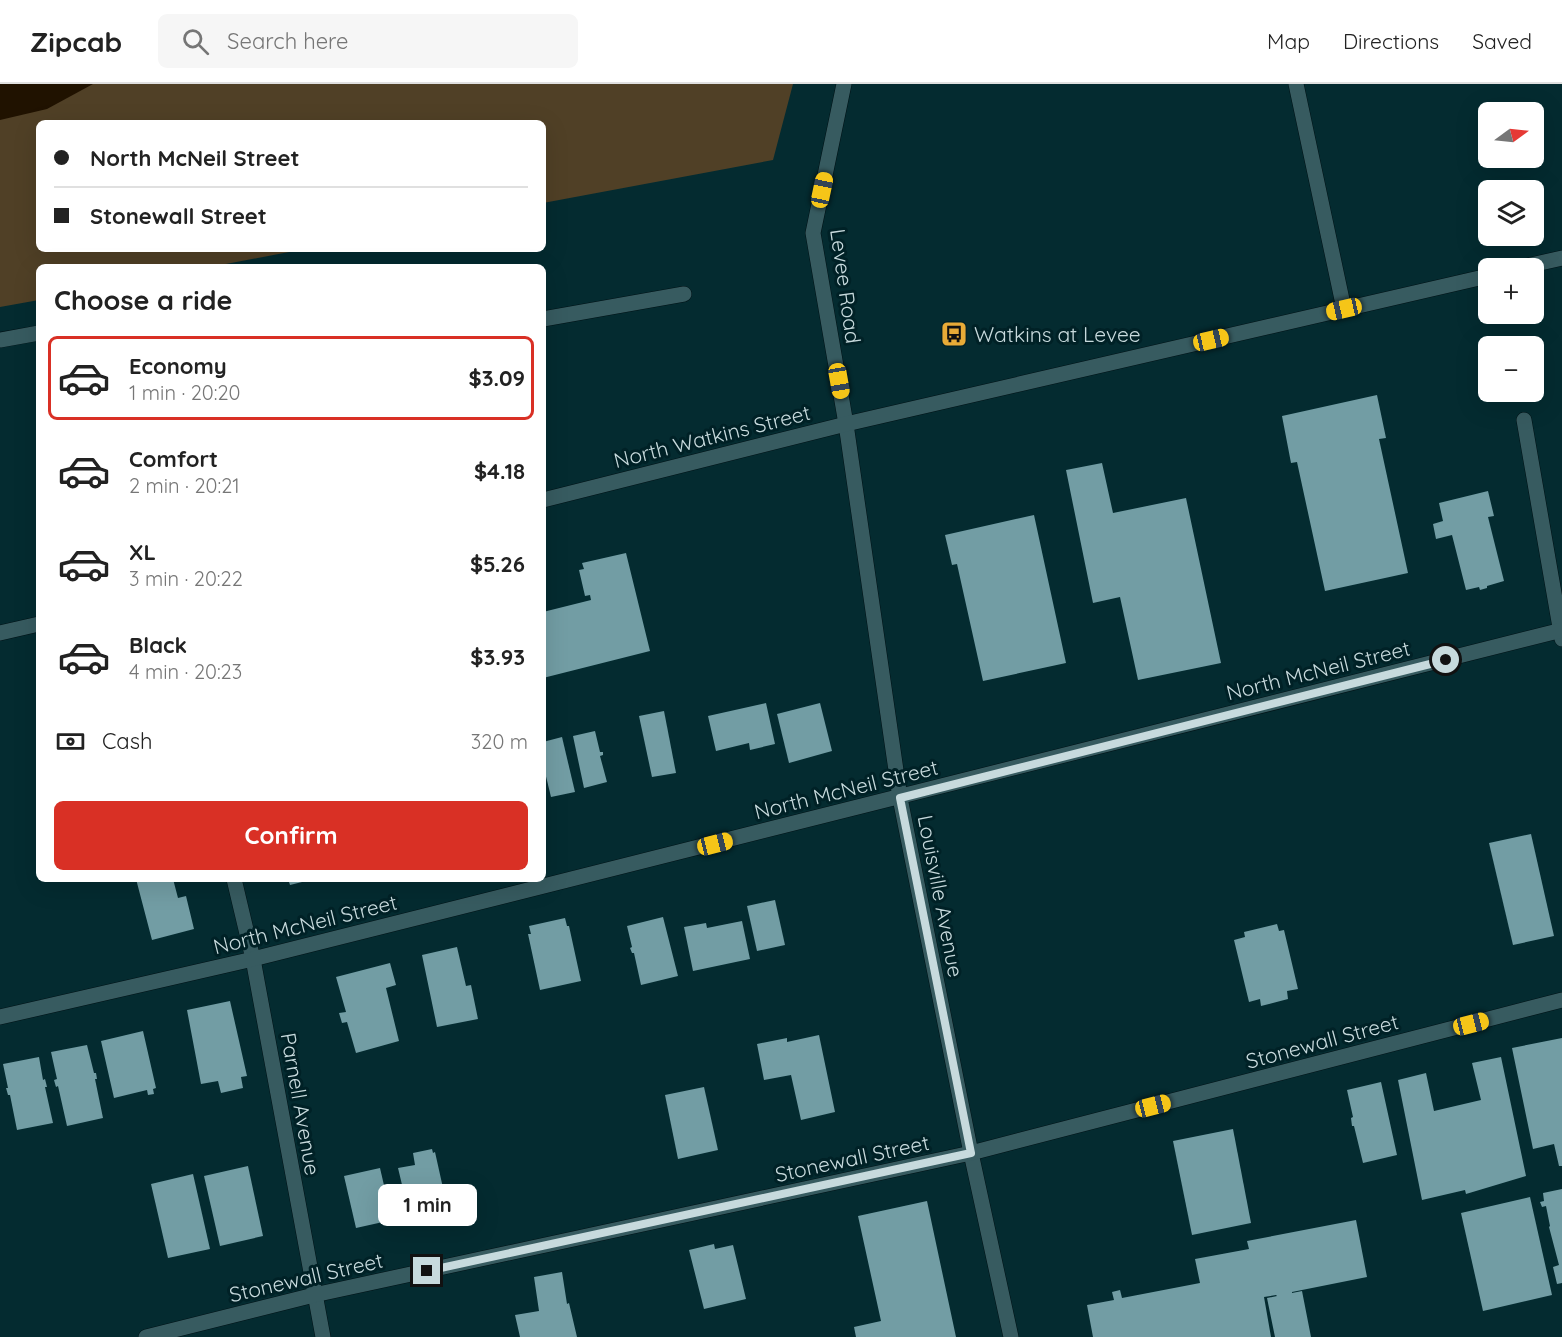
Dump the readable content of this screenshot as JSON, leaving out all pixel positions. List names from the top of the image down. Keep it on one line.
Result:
{"streets":{"street":["Levee Road","North Watkins Street","North McNeil Street","Louisville Avenue","Stonewall Street","Parnell Avenue"]},"crossings":[["Levee Road","North Watkins Street"],["Levee Road","Louisville Avenue"],["North Watkins Street","Louisville Avenue"],["North McNeil Street","Louisville Avenue"],["North McNeil Street","Parnell Avenue"],["Louisville Avenue","Stonewall Street"],["Stonewall Street","Parnell Avenue"]],"places":{"bus stop":["Watkins at Levee"]},"north":"right","page":{"header":"Zipcab","search":"Search here","nav":["Map","Directions","Saved"],"map_buttons":["+","−"],"banner":["North McNeil Street","Stonewall Street"],"heading":"Choose a ride","list":[{"name":"Economy","note":"1 min · 20:20","value":"$3.09"},{"name":"Comfort","note":"2 min · 20:21","value":"$4.18"},{"name":"XL","note":"3 min · 20:22","value":"$5.26"},{"name":"Black","note":"4 min · 20:23","value":"$3.93"}],"pay":["Cash","320 m"],"buttons":"Confirm","bubble":"1 min"}}
